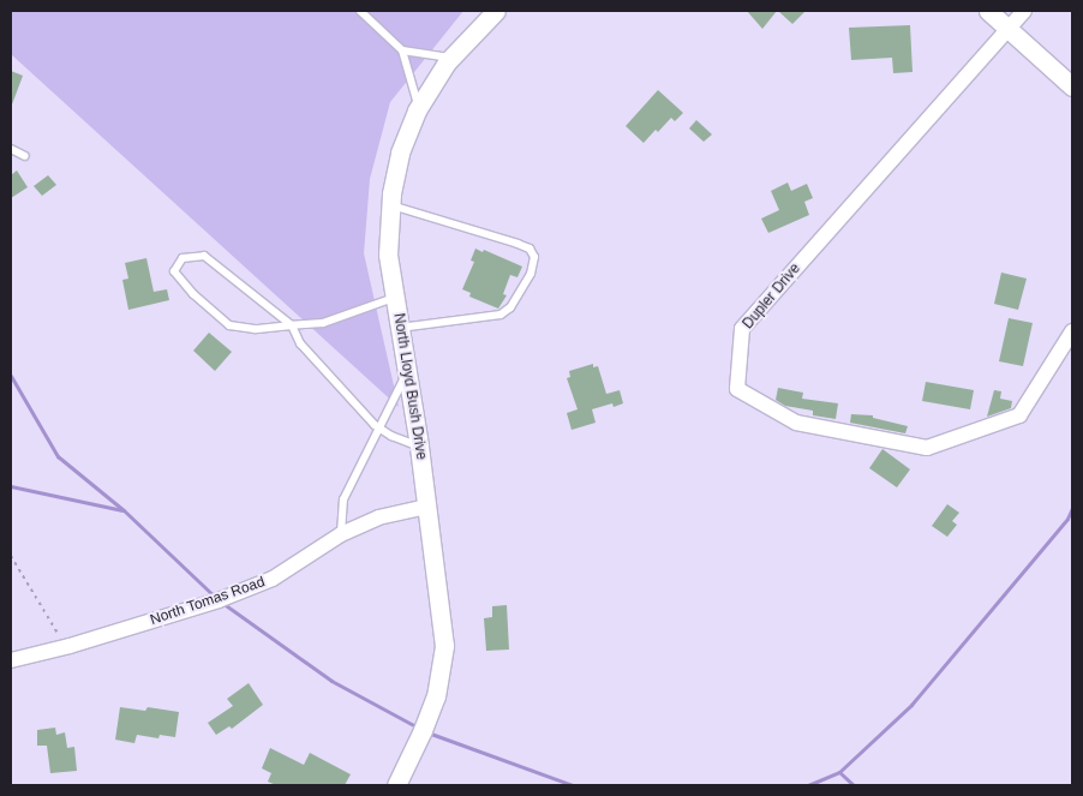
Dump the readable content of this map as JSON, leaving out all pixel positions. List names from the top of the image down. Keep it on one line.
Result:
{"streets":{"street":["Dupler Drive","North Lloyd Bush Drive","North Tomas Road"]},"crossings":[["North Lloyd Bush Drive","North Tomas Road"]]}
